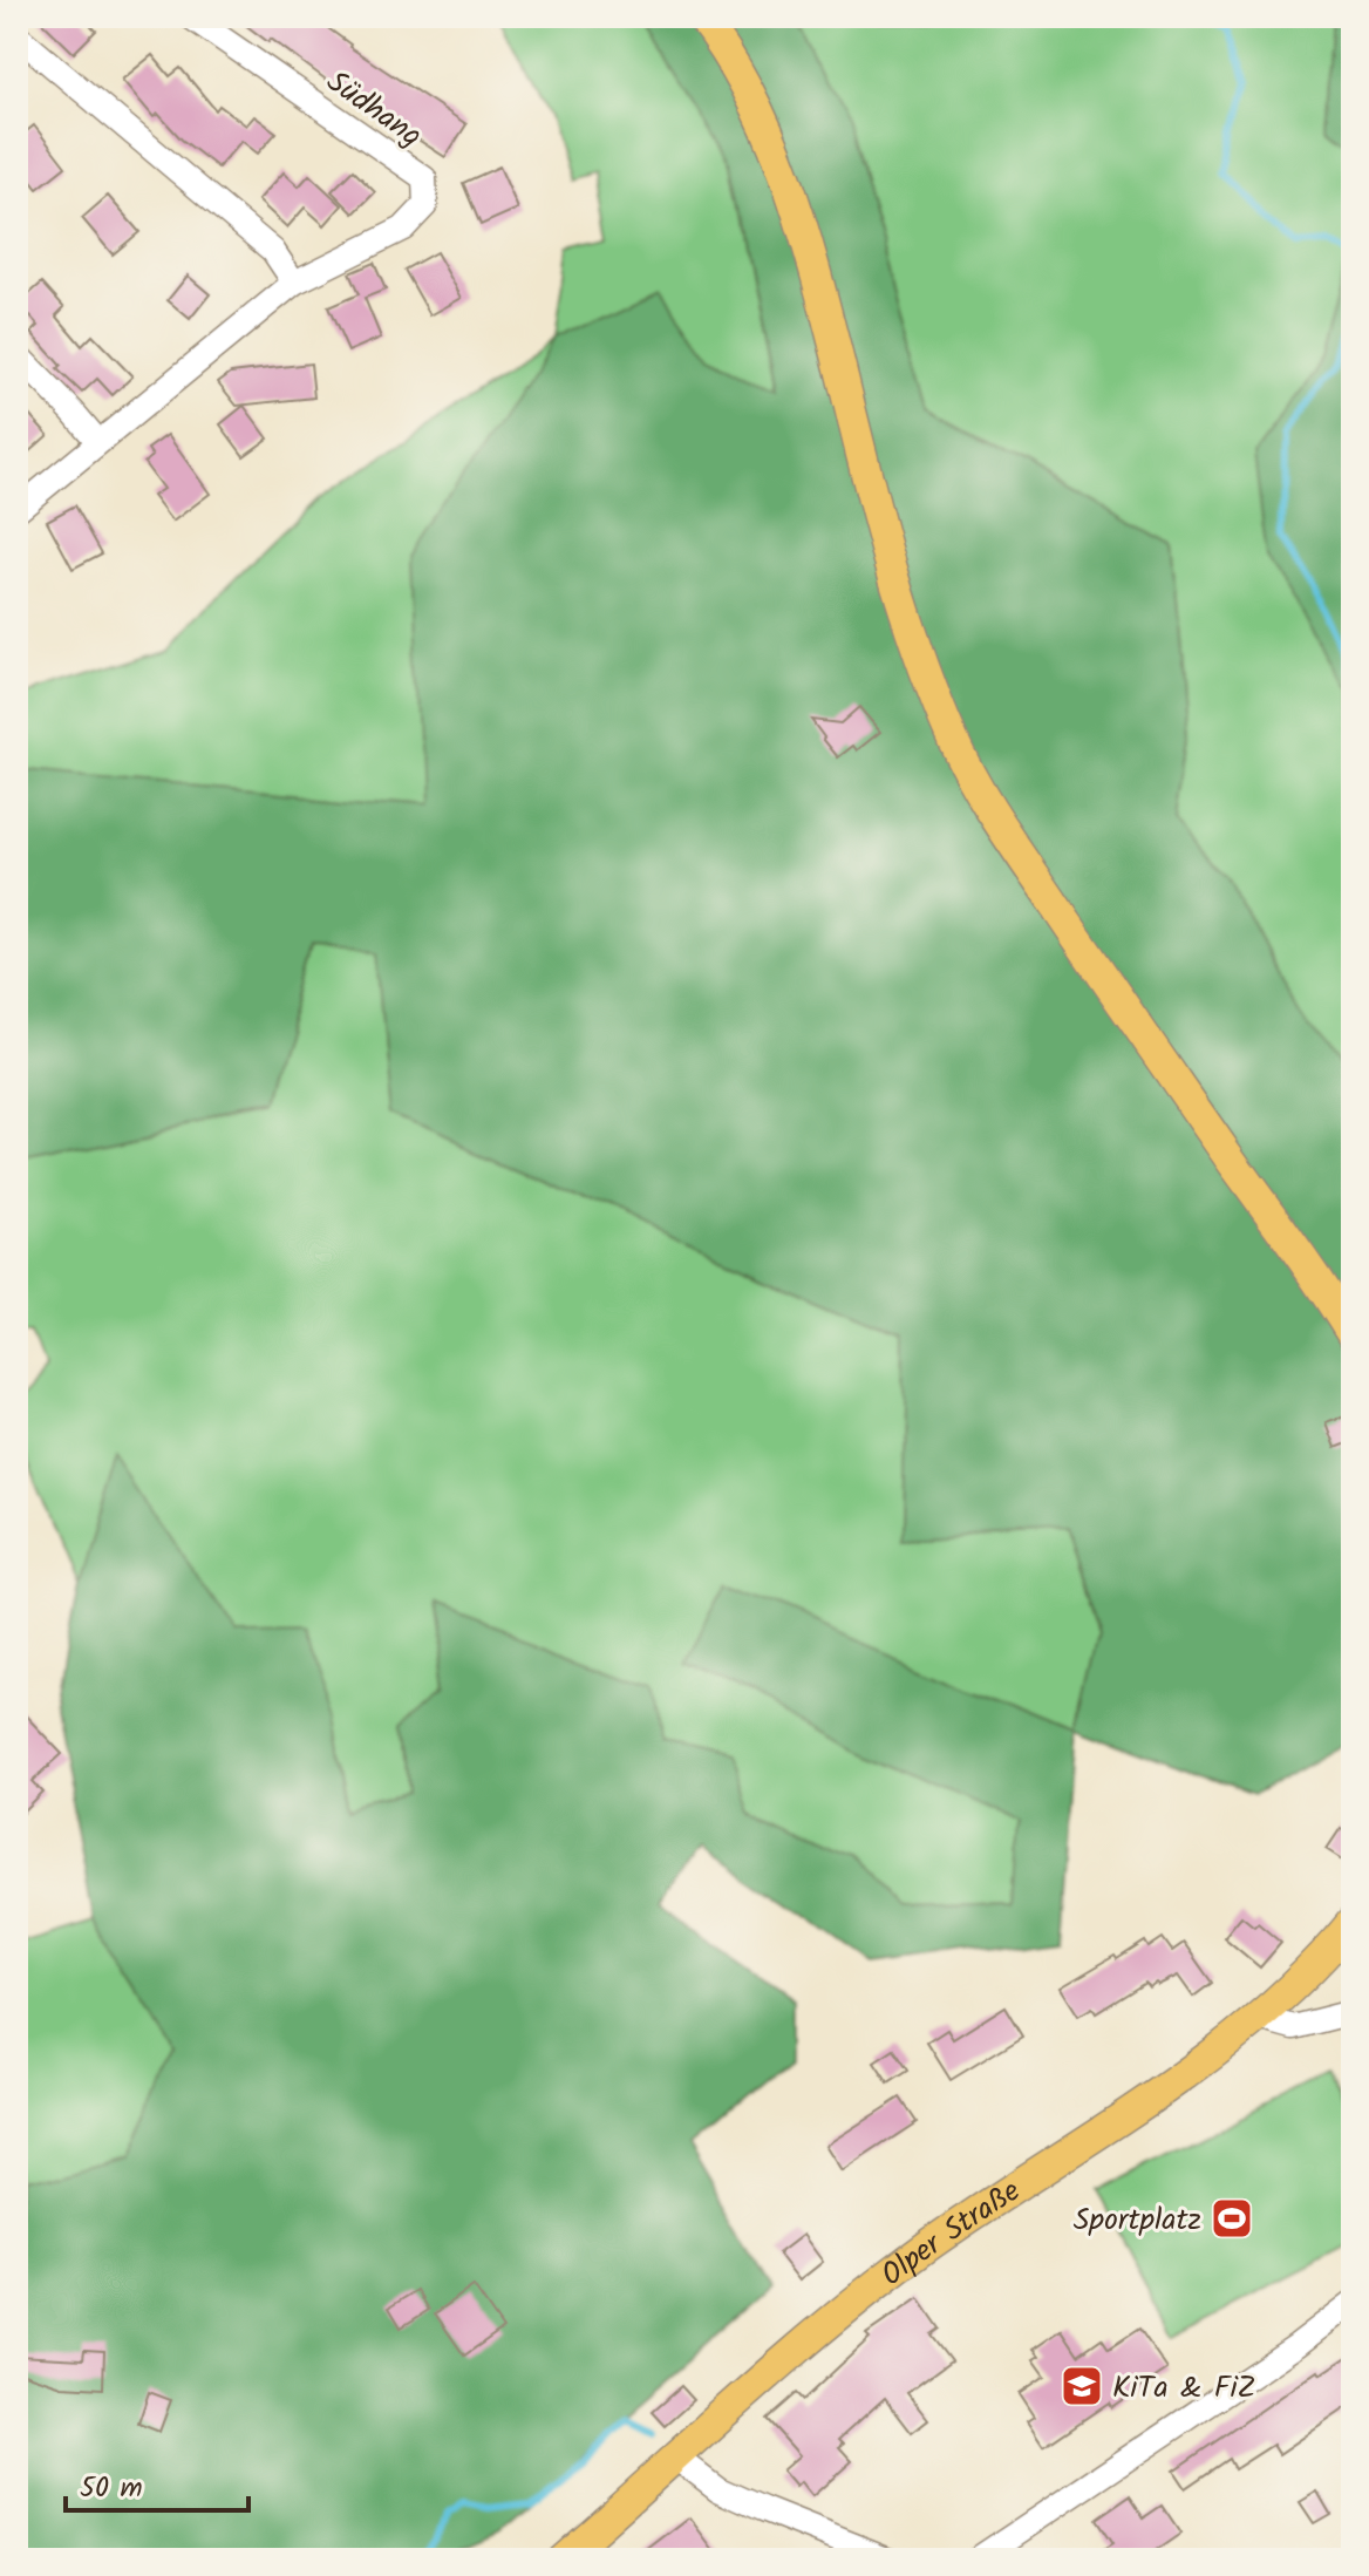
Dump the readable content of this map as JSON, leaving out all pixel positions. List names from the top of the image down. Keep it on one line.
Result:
{"streets":{"main road":["Olper Straße"],"street":["Südhang"]},"places":{"sports":["Sportplatz"],"school or university":["KiTa & FiZ"]},"scale_bar":"50 m"}
